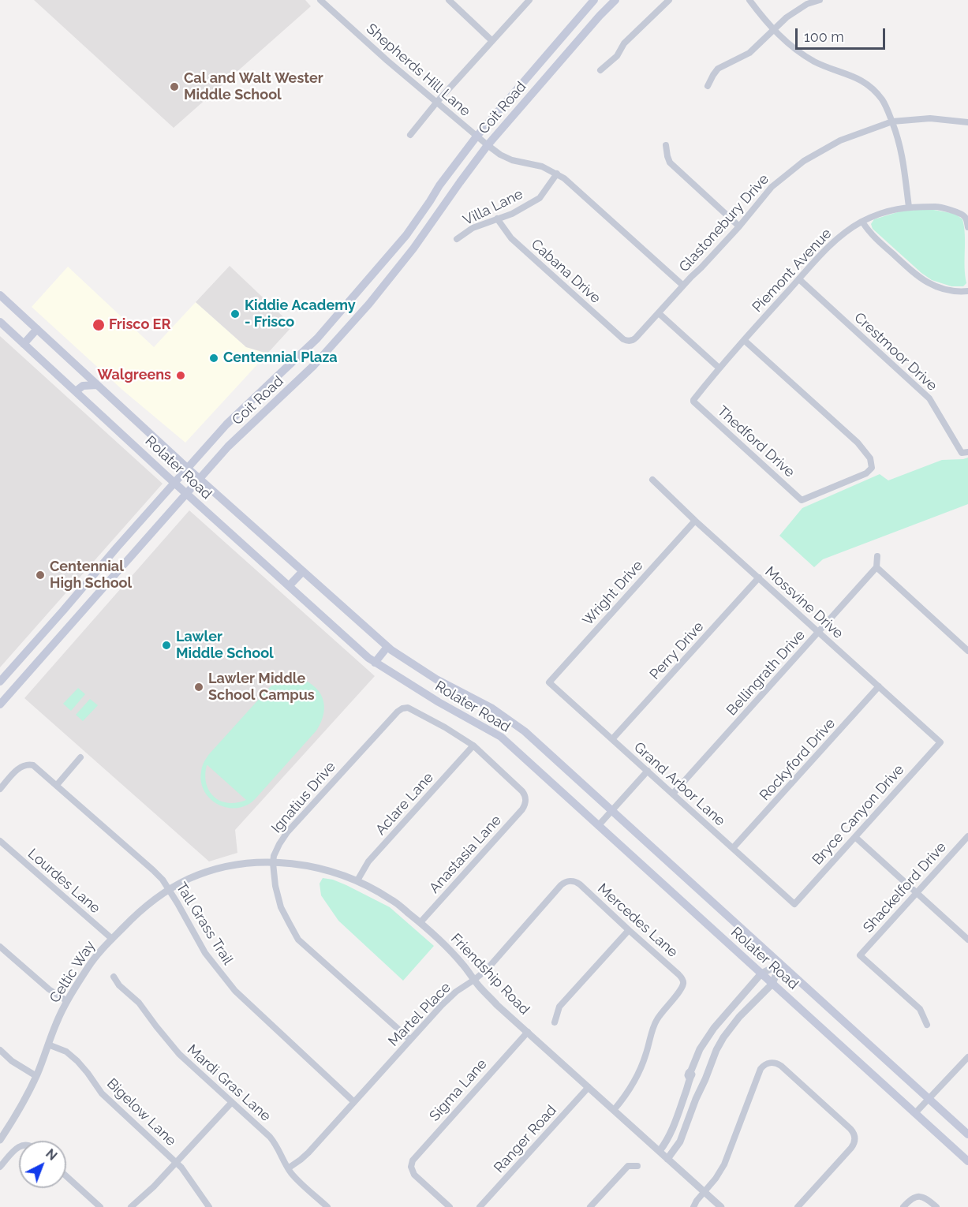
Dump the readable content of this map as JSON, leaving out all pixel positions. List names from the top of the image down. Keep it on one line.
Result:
{"streets":{"main road":["Coit Road","Rolater Road"],"street":["Shepherds Hill Lane","Villa Lane","Glastonebury Drive","Piemont Avenue","Cabana Drive","Crestmoor Drive","Thedford Drive","Wright Drive","Mossvine Drive","Perry Drive","Bellingrath Drive","Rockyford Drive","Grand Arbor Lane","Ignatius Drive","Aclare Lane","Bryce Canyon Drive","Anastasia Lane","Lourdes Lane","Shackelford Drive","Mercedes Lane","Tall Grass Trail","Celtic Way","Friendship Road","Martel Place","Mardi Gras Lane","Sigma Lane","Bigelow Lane","Ranger Road"]},"crossings":[["Shepherds Hill Lane","Coit Road"],["Shepherds Hill Lane","Villa Lane"],["Shepherds Hill Lane","Glastonebury Drive"],["Coit Road","Rolater Road"],["Villa Lane","Cabana Drive"],["Glastonebury Drive","Cabana Drive"],["Piemont Avenue","Crestmoor Drive"],["Piemont Avenue","Thedford Drive"],["Wright Drive","Mossvine Drive"],["Wright Drive","Grand Arbor Lane"],["Mossvine Drive","Perry Drive"],["Mossvine Drive","Bellingrath Drive"],["Mossvine Drive","Rockyford Drive"],["Mossvine Drive","Bryce Canyon Drive"],["Perry Drive","Grand Arbor Lane"],["Bellingrath Drive","Grand Arbor Lane"],["Rockyford Drive","Grand Arbor Lane"],["Grand Arbor Lane","Bryce Canyon Drive"],["Ignatius Drive","Aclare Lane"],["Ignatius Drive","Anastasia Lane"],["Ignatius Drive","Friendship Road"],["Ignatius Drive","Martel Place"],["Aclare Lane","Anastasia Lane"],["Aclare Lane","Friendship Road"],["Anastasia Lane","Friendship Road"],["Lourdes Lane","Celtic Way"],["Mercedes Lane","Friendship Road"],["Mercedes Lane","Martel Place"],["Tall Grass Trail","Celtic Way"],["Tall Grass Trail","Martel Place"],["Celtic Way","Friendship Road"],["Celtic Way","Bigelow Lane"],["Friendship Road","Martel Place"],["Friendship Road","Sigma Lane"],["Friendship Road","Ranger Road"],["Martel Place","Mardi Gras Lane"]],"places":["Cal and Walt Wester Middle School","Kiddie Academy - Frisco","Frisco ER","Centennial Plaza","Walgreens","Centennial High School","Lawler Middle School","Lawler Middle School Campus"],"scale_bar":"100 m","north":"top right"}
